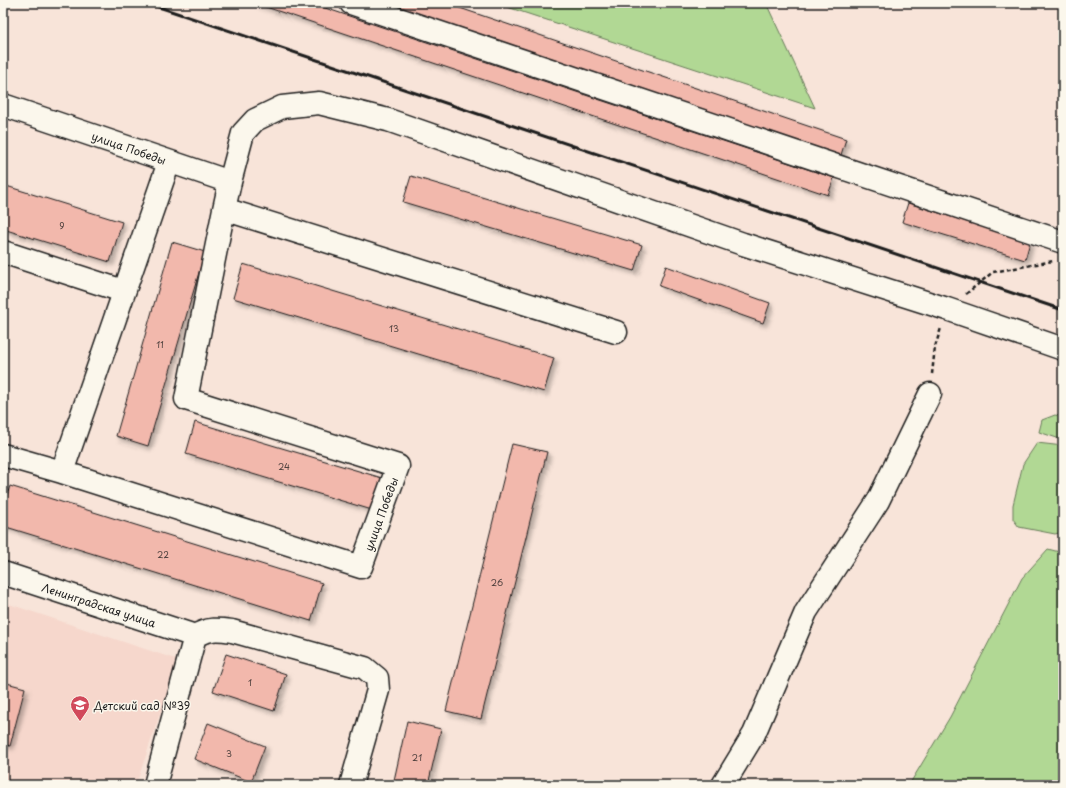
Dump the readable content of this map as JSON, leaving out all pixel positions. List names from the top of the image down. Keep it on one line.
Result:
{"streets":{"street":["улица Победы","Ленинградская улица"]},"places":{"school or university":["Детский сад №39"]},"house_numbers":["9","13","11","24","22","26","1","3","21"]}
